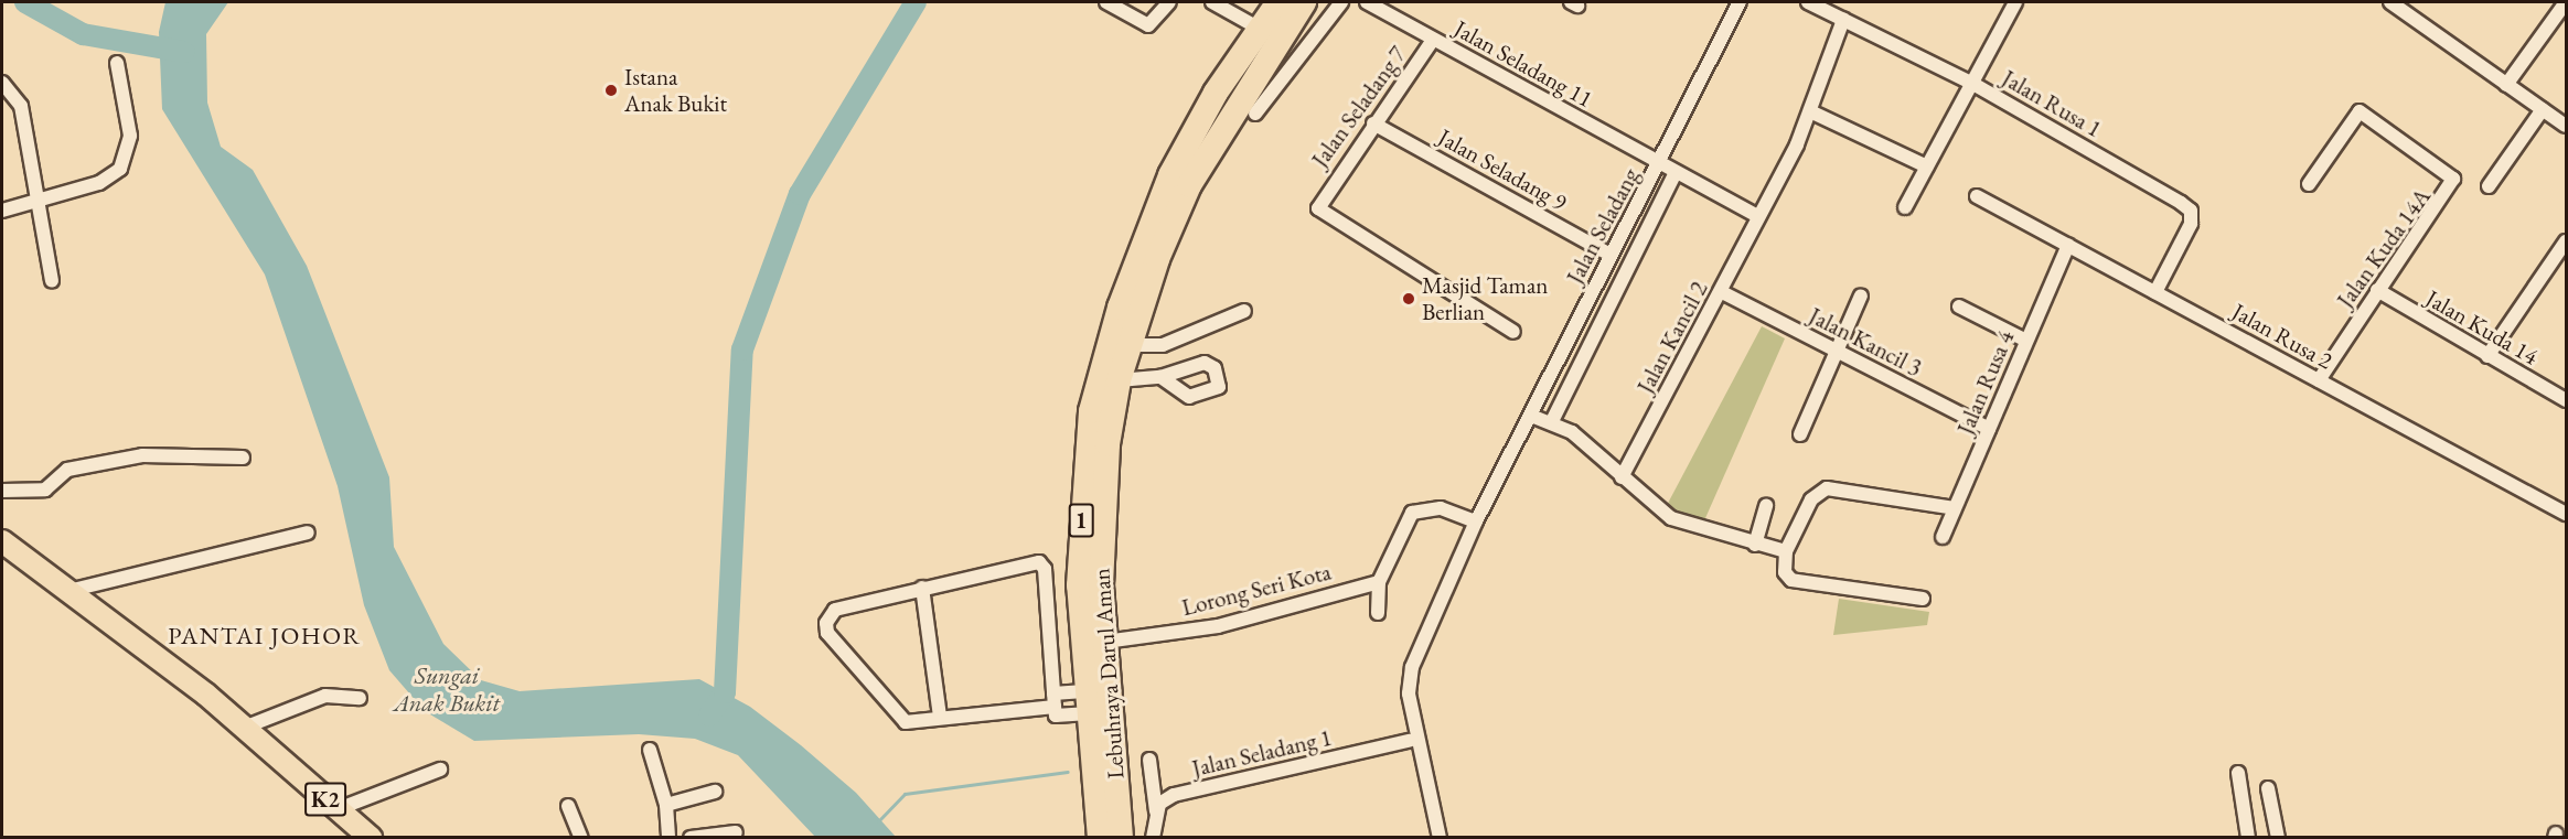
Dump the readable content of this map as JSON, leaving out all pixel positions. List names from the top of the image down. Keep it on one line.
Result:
{"streets":{"highway":["1","Lebuhraya Darul Aman"],"main road":["K2"],"street":["Jalan Seladang 11","Jalan Rusa 1","Jalan Seladang 7","Jalan Seladang 9","Jalan Seladang","Jalan Kuda 14A","Jalan Kuda 14","Jalan Rusa 2","Jalan Kancil 2","Jalan Kancil 3","Jalan Rusa 4","Lorong Seri Kota","Jalan Seladang 1"]},"crossings":[["Jalan Seladang 11","Jalan Seladang 7"],["Jalan Seladang 11","Jalan Seladang"],["Jalan Rusa 1","Jalan Rusa 2"],["Jalan Rusa 1","Jalan Kancil 2"],["Jalan Seladang 7","Jalan Seladang 9"],["Jalan Seladang 9","Jalan Seladang"],["Jalan Kuda 14A","Jalan Kuda 14"],["Jalan Kuda 14A","Jalan Rusa 2"],["Jalan Rusa 2","Jalan Rusa 4"],["Jalan Kancil 2","Jalan Kancil 3"],["Jalan Kancil 3","Jalan Rusa 4"],["Lorong Seri Kota","Lebuhraya Darul Aman"]],"districts":["PANTAI JOHOR"],"water":["Sungai Anak Bukit"],"places":["Istana Anak Bukit","Masjid Taman Berlian"]}
